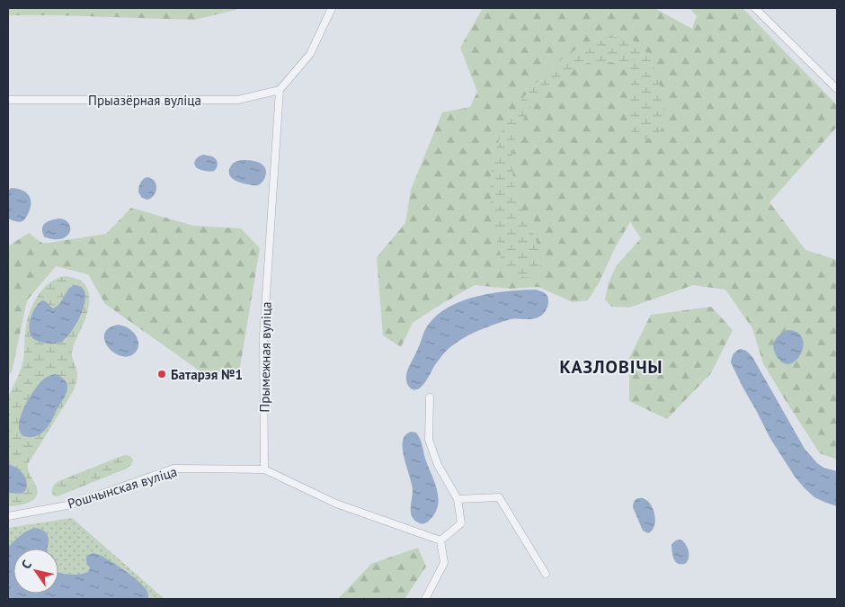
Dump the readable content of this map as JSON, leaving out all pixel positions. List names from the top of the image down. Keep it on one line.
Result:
{"streets":{"street":["Прыазёрная вуліца","Прымежная вуліца","Рошчынская вуліца"]},"crossings":[["Прыазёрная вуліца","Прымежная вуліца"],["Прымежная вуліца","Рошчынская вуліца"]],"districts":["КАЗЛОВІЧЫ"],"places":["Батарэя №1"],"north":"top left"}
